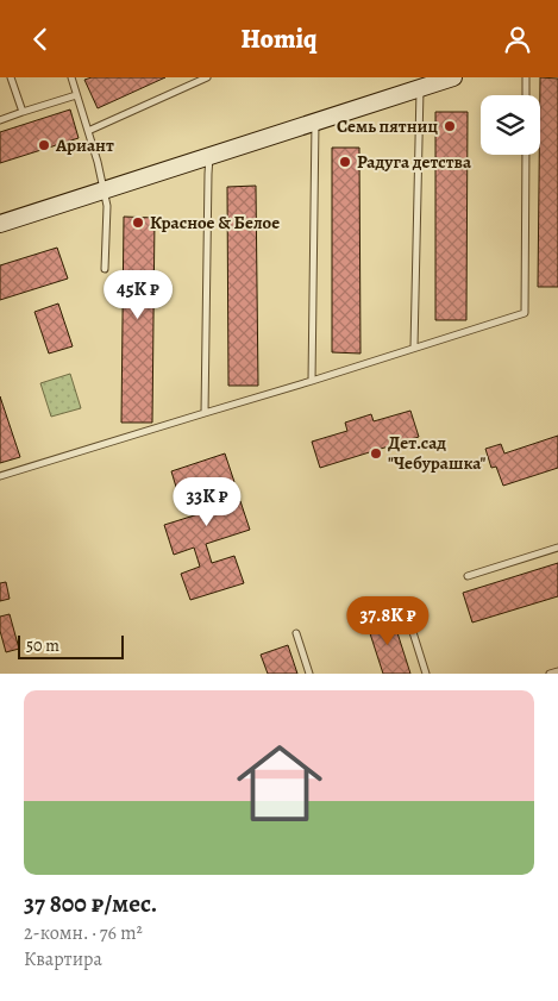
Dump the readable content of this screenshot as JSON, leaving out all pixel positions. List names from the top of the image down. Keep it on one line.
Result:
{"places":["Семь пятниц","Ариант","Радуга детства","Красное & Белое","Дет.сад \"Чебурашка\""],"scale_bar":"50 m","page":{"header":"Homiq","price":["45K ₽","33K ₽","37.8K ₽"],"scale":"50 m","list":[{"name":"37 800 ₽/мес.","note":"2-комн. · 76 m² · Квартира"}]}}
